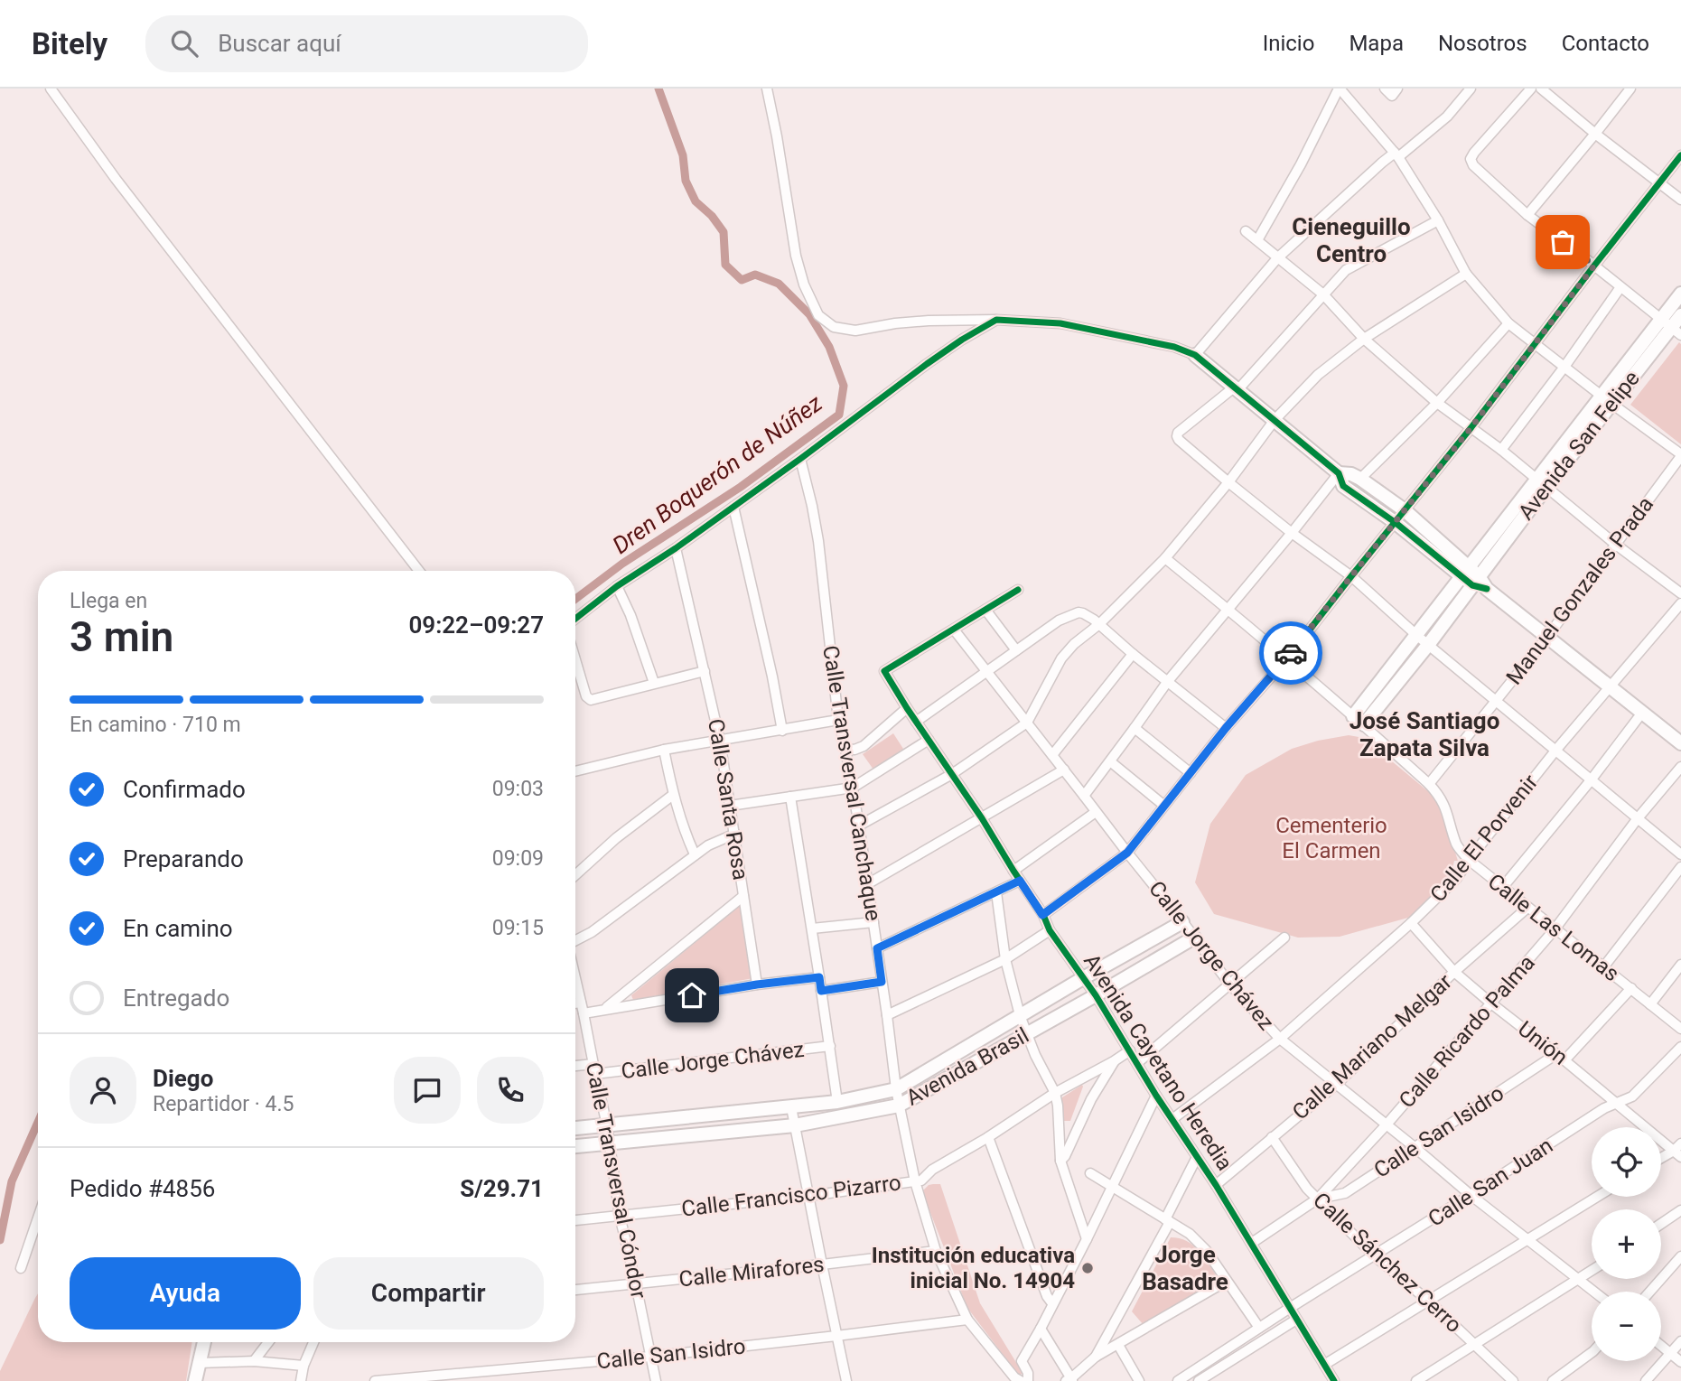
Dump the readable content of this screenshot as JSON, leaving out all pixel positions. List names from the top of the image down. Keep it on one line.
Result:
{"streets":{"street":["Avenida San Felipe","Manuel Gonzales Prada","Calle Transversal Canchaque","Calle Santa Rosa","Calle El Porvenir","Calle Las Lomas","Calle Jorge Chávez","Calle Ricardo Palma","Unión","Calle Mariano Melgar","Avenida Cayetano Heredia","Avenida Brasil","Calle San Isidro","Calle Transversal Cóndor","Calle San Juan","Calle Francisco Pizarro","Calle Sánchez Cerro","Calle Mirafores"]},"crossings":[["Manuel Gonzales Prada","Calle Las Lomas"],["Calle Transversal Canchaque","Avenida Brasil"],["Calle Transversal Canchaque","Calle San Isidro"],["Calle Transversal Canchaque","Calle Francisco Pizarro"],["Calle Transversal Canchaque","Calle Mirafores"],["Calle El Porvenir","Calle Las Lomas"],["Calle El Porvenir","Calle Jorge Chávez"],["Calle El Porvenir","Unión"],["Calle El Porvenir","Avenida Cayetano Heredia"],["Calle Las Lomas","Calle Ricardo Palma"],["Calle Las Lomas","Calle Mariano Melgar"],["Calle Jorge Chávez","Calle Ricardo Palma"],["Calle Jorge Chávez","Calle Mariano Melgar"],["Calle Jorge Chávez","Avenida Cayetano Heredia"],["Calle Jorge Chávez","Avenida Brasil"],["Calle Jorge Chávez","Calle San Isidro"],["Calle Jorge Chávez","Calle Transversal Cóndor"],["Calle Jorge Chávez","Calle San Juan"],["Calle Ricardo Palma","Unión"],["Calle Ricardo Palma","Avenida Cayetano Heredia"],["Calle Ricardo Palma","Calle San Isidro"],["Calle Ricardo Palma","Calle Sánchez Cerro"],["Unión","Calle Mariano Melgar"],["Unión","Calle San Isidro"],["Unión","Calle San Juan"],["Calle Mariano Melgar","Avenida Cayetano Heredia"],["Calle Mariano Melgar","Calle Sánchez Cerro"],["Avenida Cayetano Heredia","Avenida Brasil"],["Avenida Cayetano Heredia","Calle San Juan"],["Avenida Cayetano Heredia","Calle Francisco Pizarro"],["Avenida Brasil","Calle Transversal Cóndor"],["Calle San Isidro","Calle Transversal Cóndor"],["Calle San Isidro","Calle Sánchez Cerro"],["Calle Transversal Cóndor","Calle Francisco Pizarro"],["Calle Transversal Cóndor","Calle Mirafores"],["Calle San Juan","Calle Sánchez Cerro"]],"districts":["Cieneguillo Centro","José Santiago Zapata Silva","Jorge Basadre"],"water":["Dren Boquerón de Núñez"],"parks":["Cementerio El Carmen"],"places":["Institución educativa inicial No. 14904"],"page":{"header":"Bitely","search":"Buscar aquí","nav":["Inicio","Mapa","Nosotros","Contacto"],"heading":["3 min","Llega en","09:22–09:27"],"panel":["Diego","Repartidor · 4.5","Pedido #4856","S/29.71"],"bar":"En camino · 710 m","list":[["Confirmado","09:03"],["Preparando","09:09"],["En camino","09:15"],"Entregado"],"map_buttons":["+","−"],"buttons":["Ayuda","Compartir"]}}
